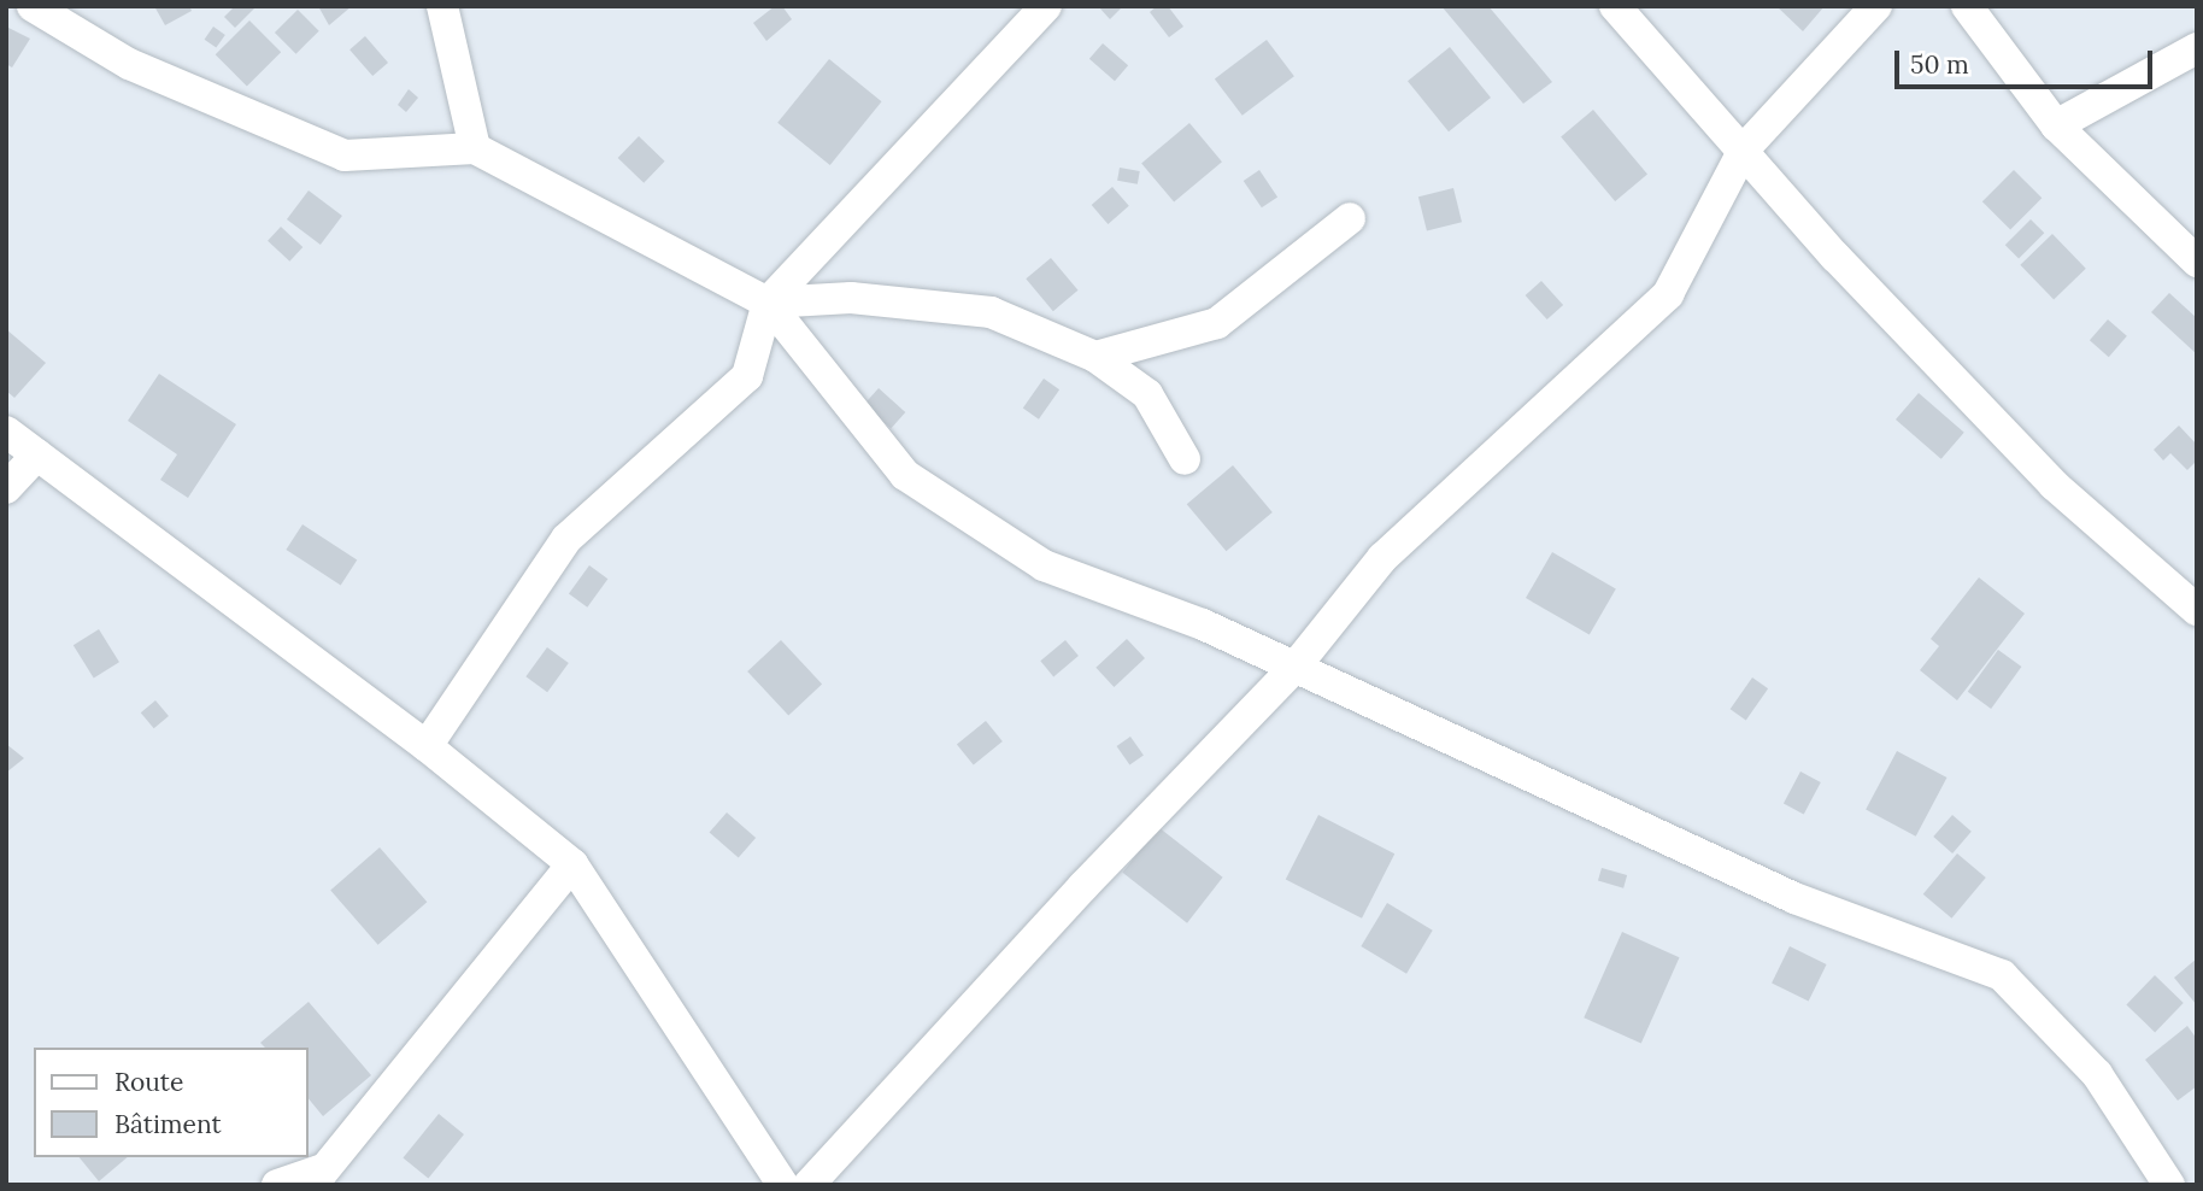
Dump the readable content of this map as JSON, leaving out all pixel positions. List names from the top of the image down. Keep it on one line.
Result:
{"legend":["Route","Bâtiment"],"scale_bar":"50 m"}
